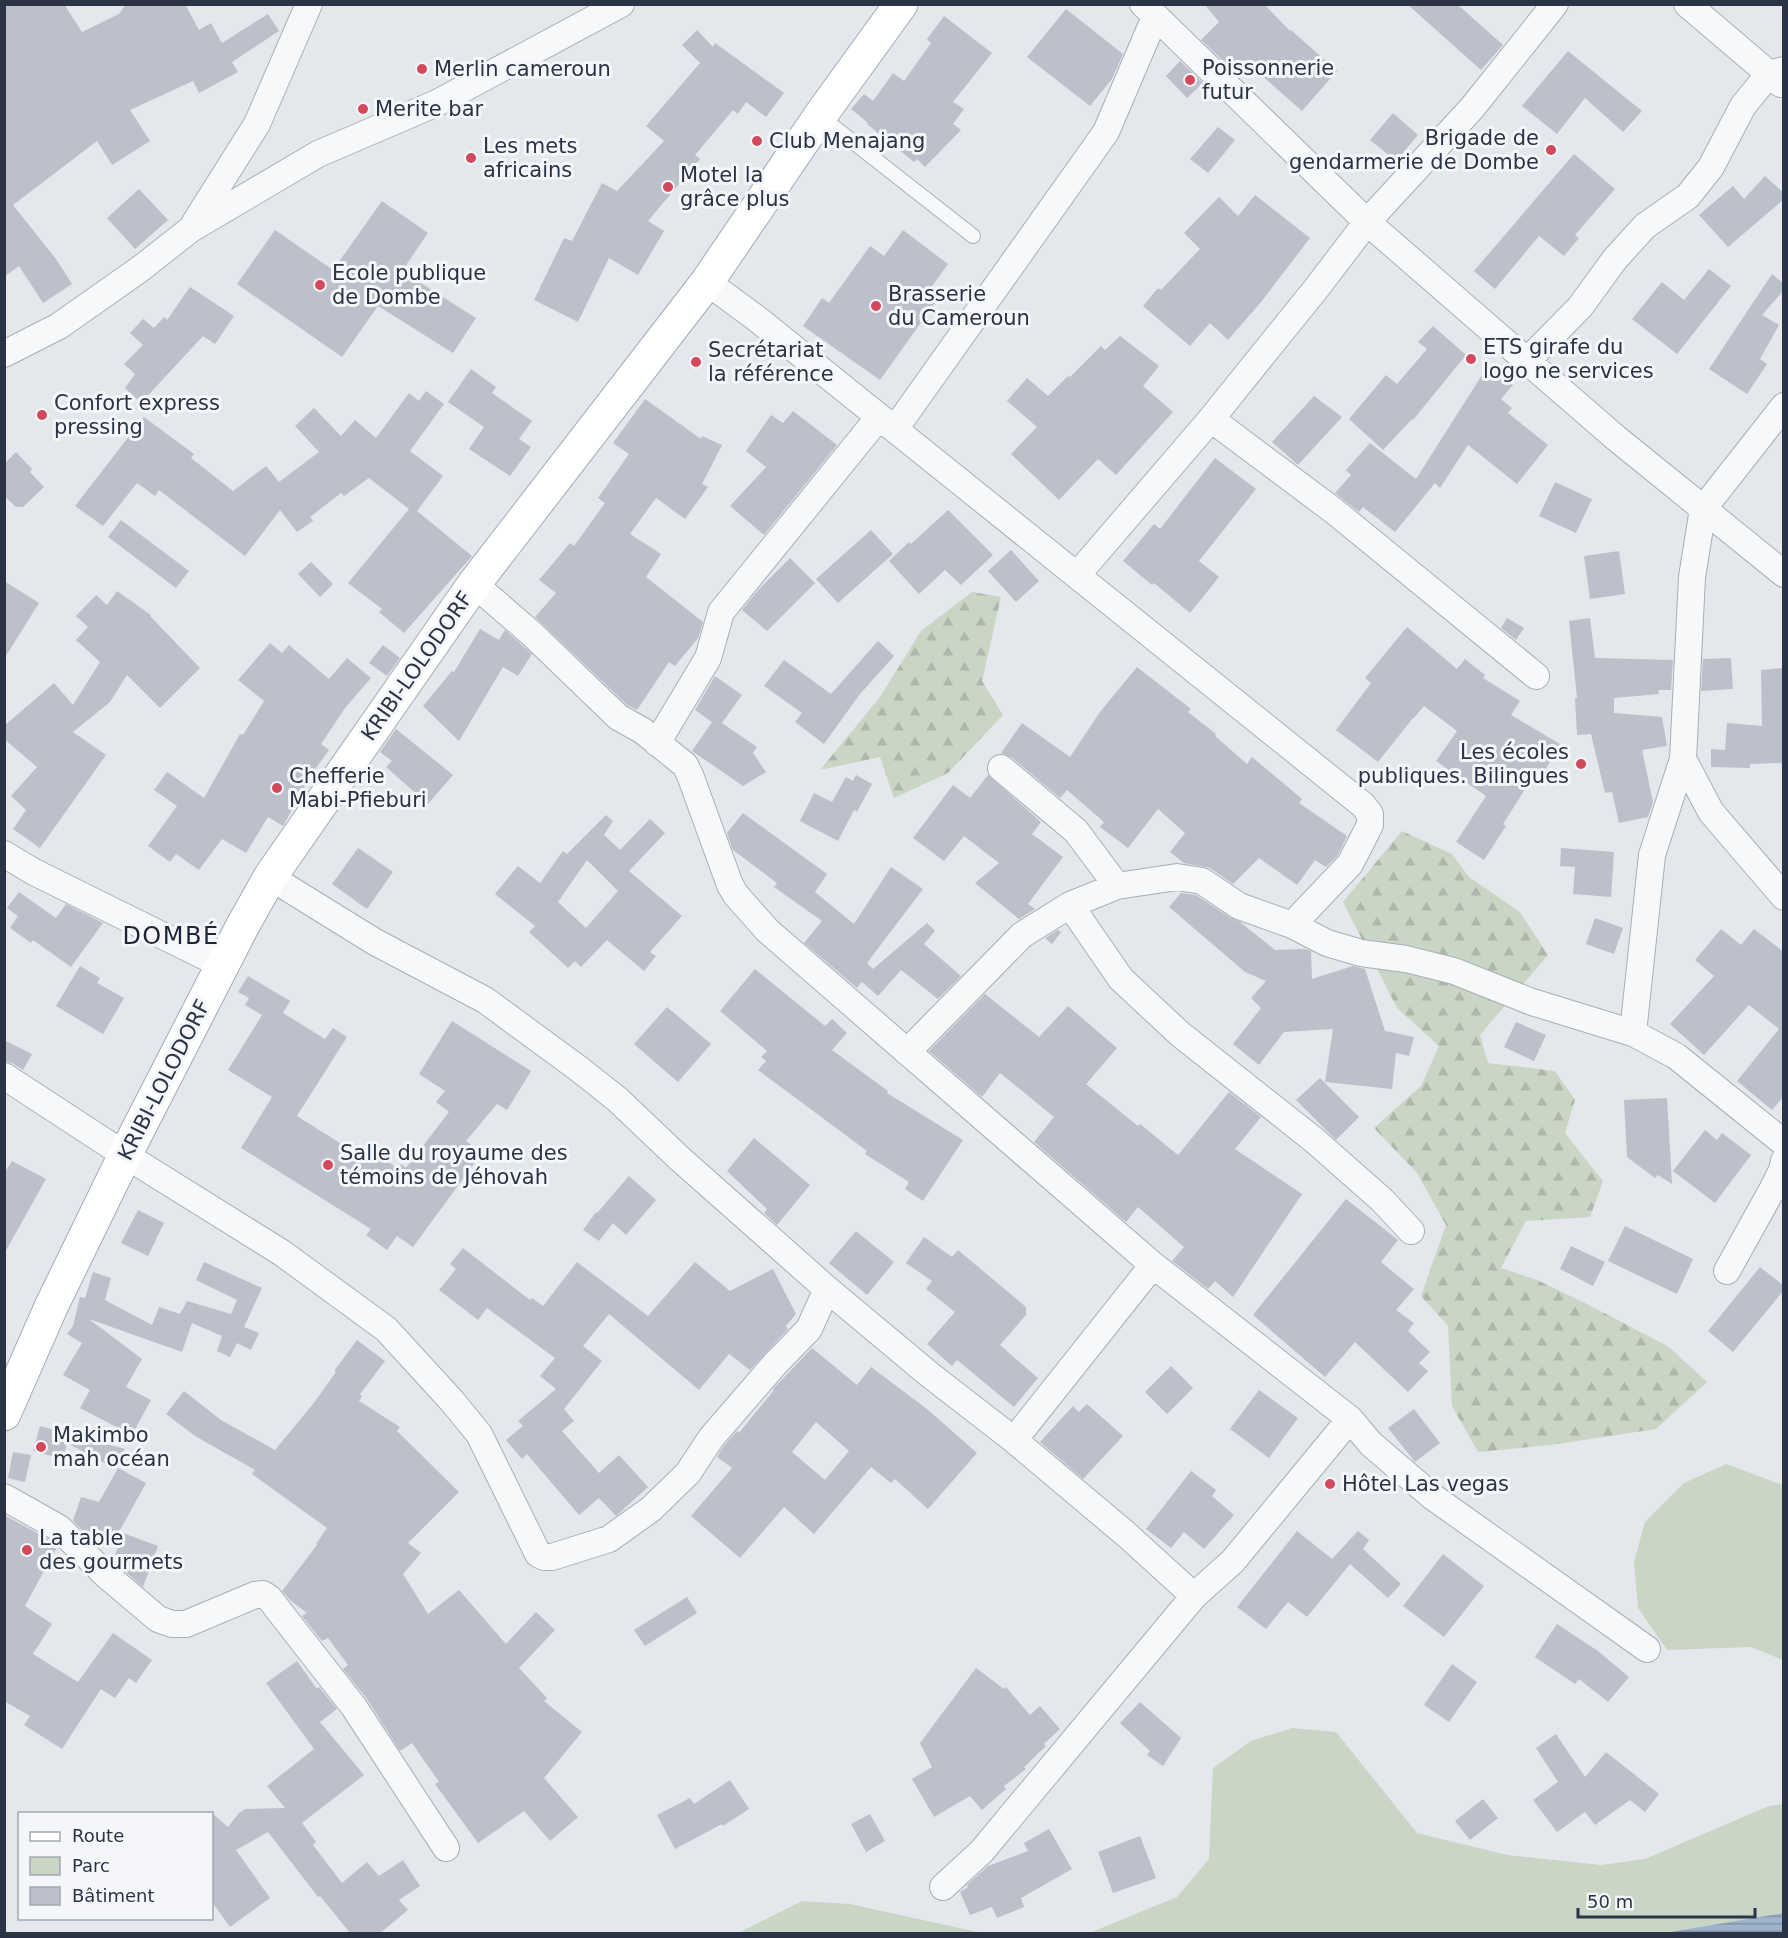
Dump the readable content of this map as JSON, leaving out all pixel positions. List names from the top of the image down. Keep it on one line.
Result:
{"streets":{"main road":["KRIBI-LOLODORF"]},"districts":["DOMBÉ"],"places":["Merlin cameroun","Poissonnerie futur","Merite bar","Club Menajang","Brigade de gendarmerie de Dombe","Les mets africains","Motel la grâce plus","Ecole publique de Dombe","Brasserie du Cameroun","ETS girafe du logo ne services","Secrétariat la référence","Confort express pressing","Les écoles publiques. Bilingues","Chefferie Mabi-Pfieburi","Salle du royaume des témoins de Jéhovah","Makimbo mah océan","Hôtel Las vegas","La table des gourmets"],"legend":["Route","Parc","Bâtiment"],"scale_bar":"50 m"}
